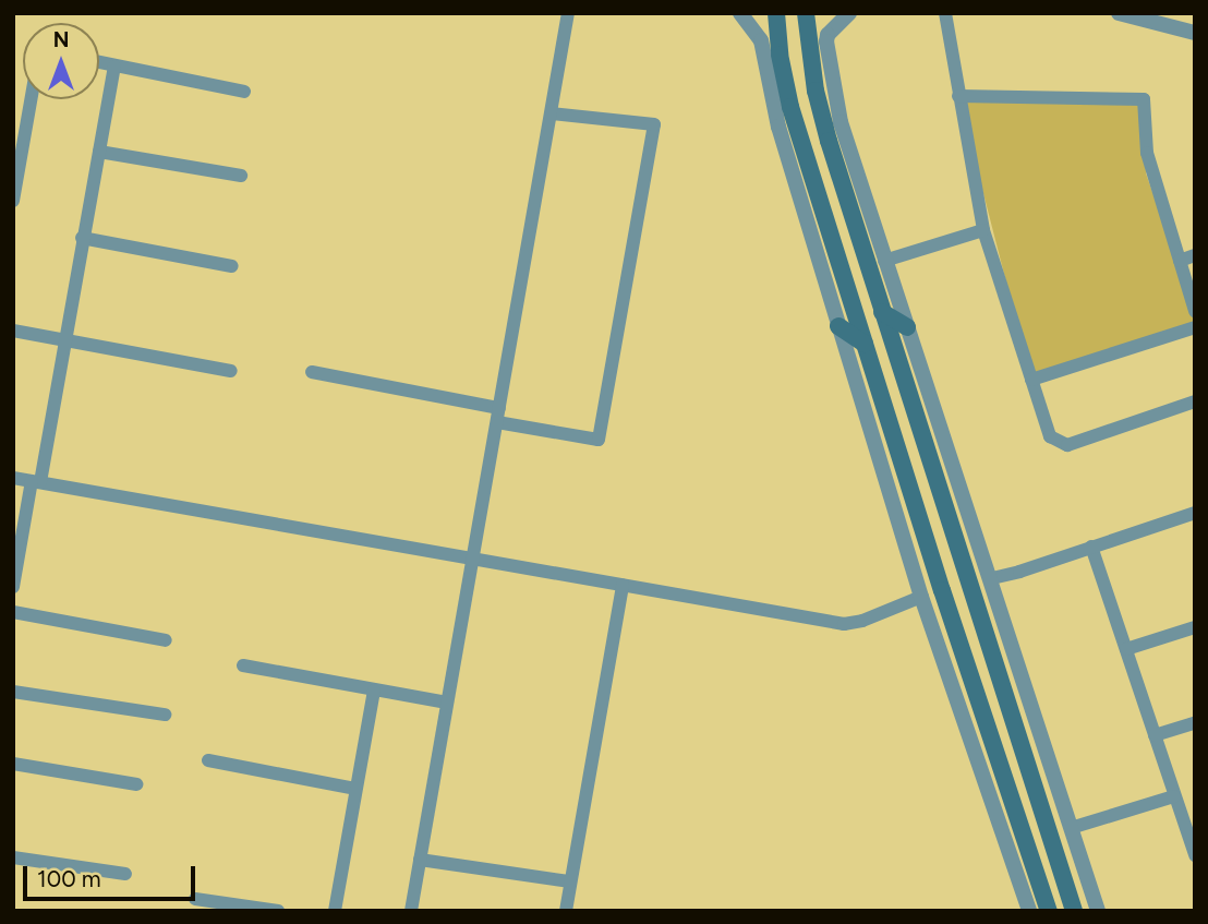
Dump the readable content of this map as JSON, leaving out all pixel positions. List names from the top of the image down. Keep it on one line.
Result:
{"scale_bar":"100 m","north":"top"}
